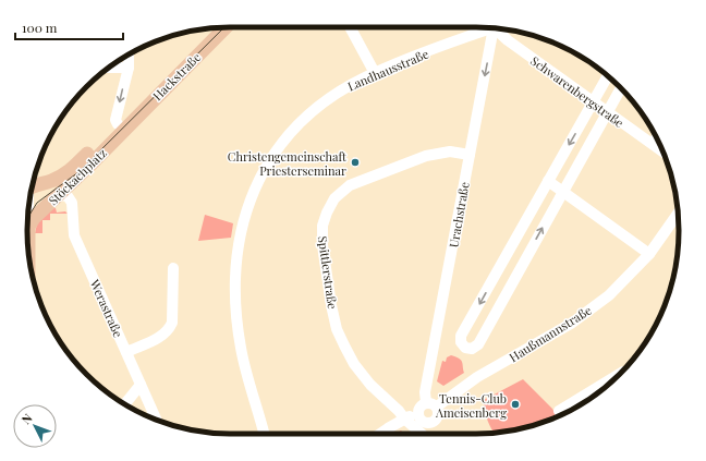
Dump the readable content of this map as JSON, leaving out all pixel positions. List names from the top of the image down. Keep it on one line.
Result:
{"streets":{"main road":["Hackstraße","Stöckachplatz"],"street":["Landhausstraße","Schwarenbergstraße","Urachstraße","Spittlerstraße","Werastraße","Haußmannstraße"]},"crossings":[["Hackstraße","Stöckachplatz"],["Stöckachplatz","Werastraße"],["Urachstraße","Spittlerstraße"],["Urachstraße","Haußmannstraße"]],"places":["Christengemeinschaft Priesterseminar","Tennis-Club Ameisenberg"],"scale_bar":"100 m","north":"top left"}
